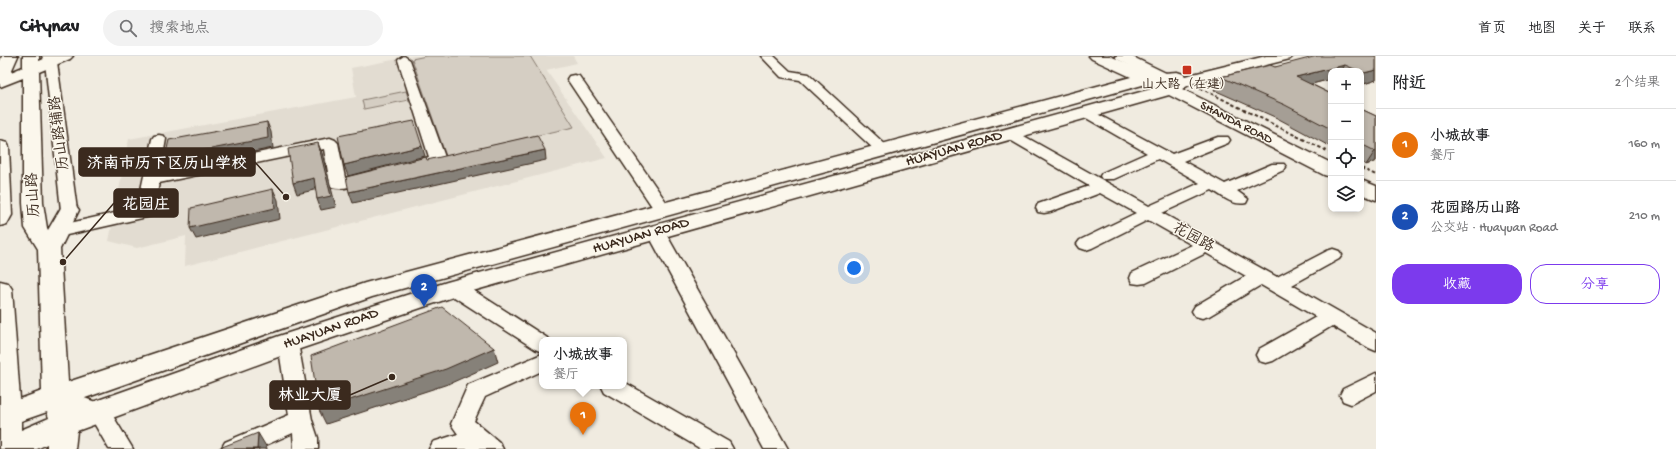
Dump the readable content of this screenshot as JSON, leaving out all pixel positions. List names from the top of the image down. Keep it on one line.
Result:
{"streets":{"main road":["SHANDA ROAD","HUAYUAN ROAD","历山路"],"street":["历山路辅路","花园路"]},"crossings":[["SHANDA ROAD","HUAYUAN ROAD"],["HUAYUAN ROAD","历山路"],["HUAYUAN ROAD","花园路"]],"places":{"transit":["山大路（在建）"],"other":["济南市历下区历山学校","花园庄","林业大厦"]},"page":{"header":"Citynav","search":"搜索地点","nav":["首页","地图","关于","联系"],"heading":["附近","2个结果"],"map_buttons":["+","−"],"list":[{"mark":"1","name":"小城故事","note":"餐厅","value":"160 m"},{"mark":"2","name":"花园路历山路","note":"公交站 · Huayuan Road","value":"210 m"}],"buttons":["收藏","分享"],"pins":["2","1"],"popup":["小城故事","餐厅"]}}
